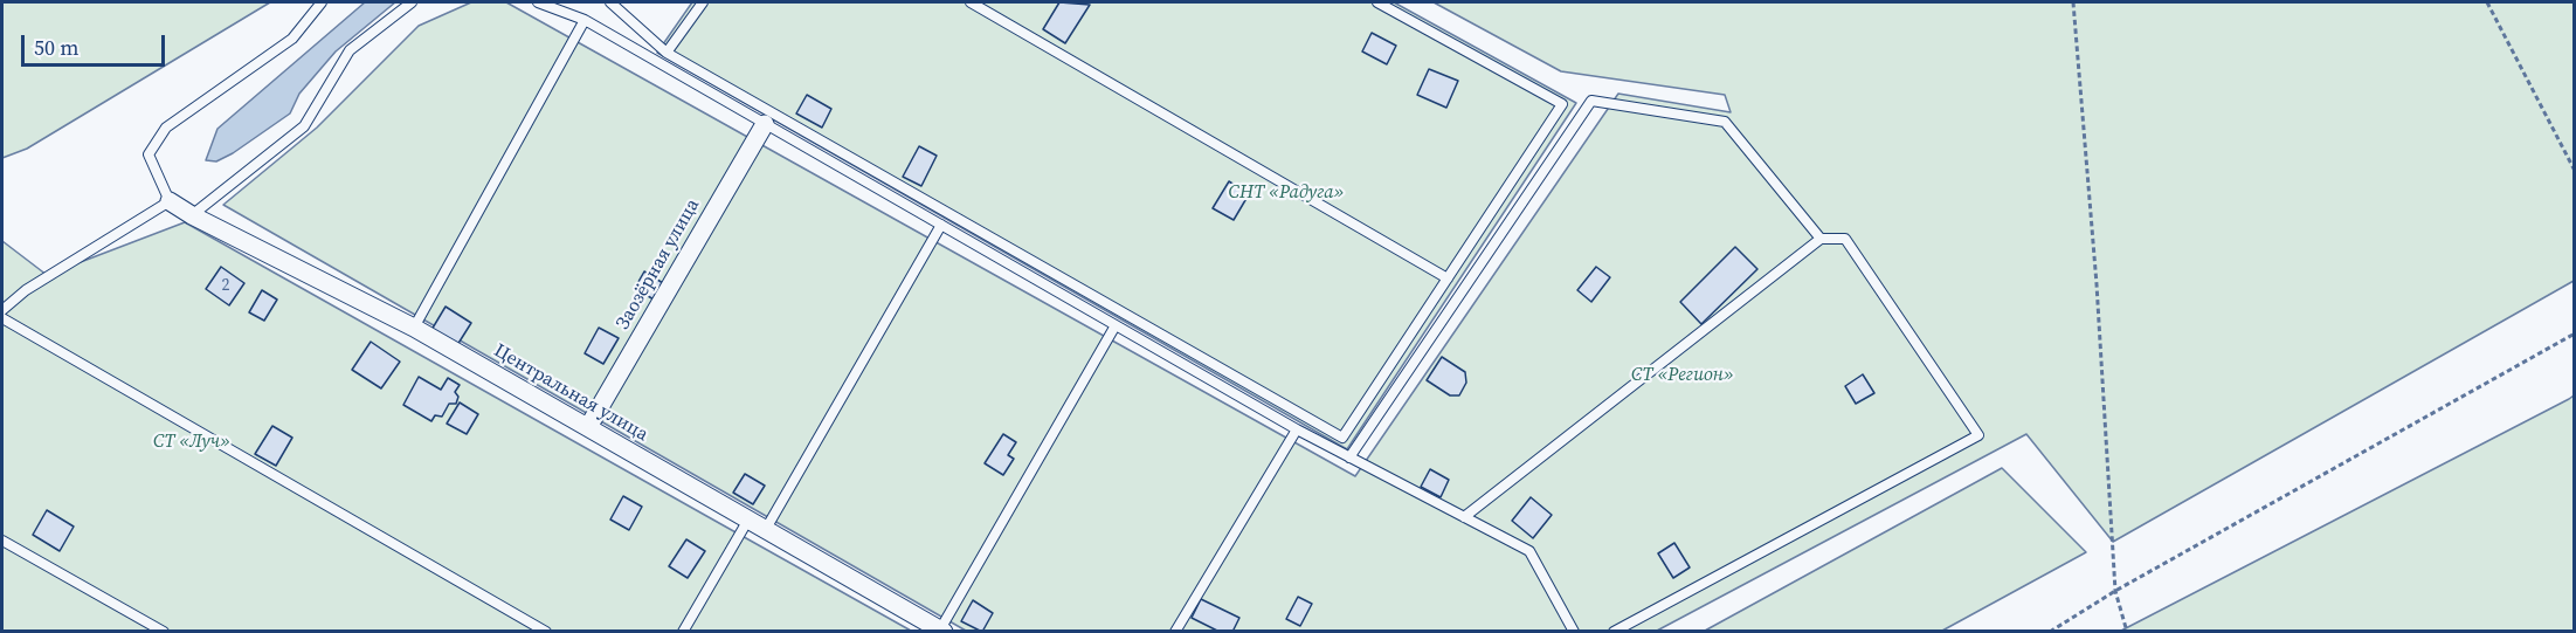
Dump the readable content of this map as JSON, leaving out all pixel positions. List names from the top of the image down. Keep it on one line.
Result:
{"streets":{"street":["Заозёрная улица","Центральная улица"]},"crossings":[["Заозёрная улица","Центральная улица"]],"parks":["СНТ «Радуга»","СТ «Регион»","СТ «Луч»"],"house_numbers":["2"],"scale_bar":"50 m"}
